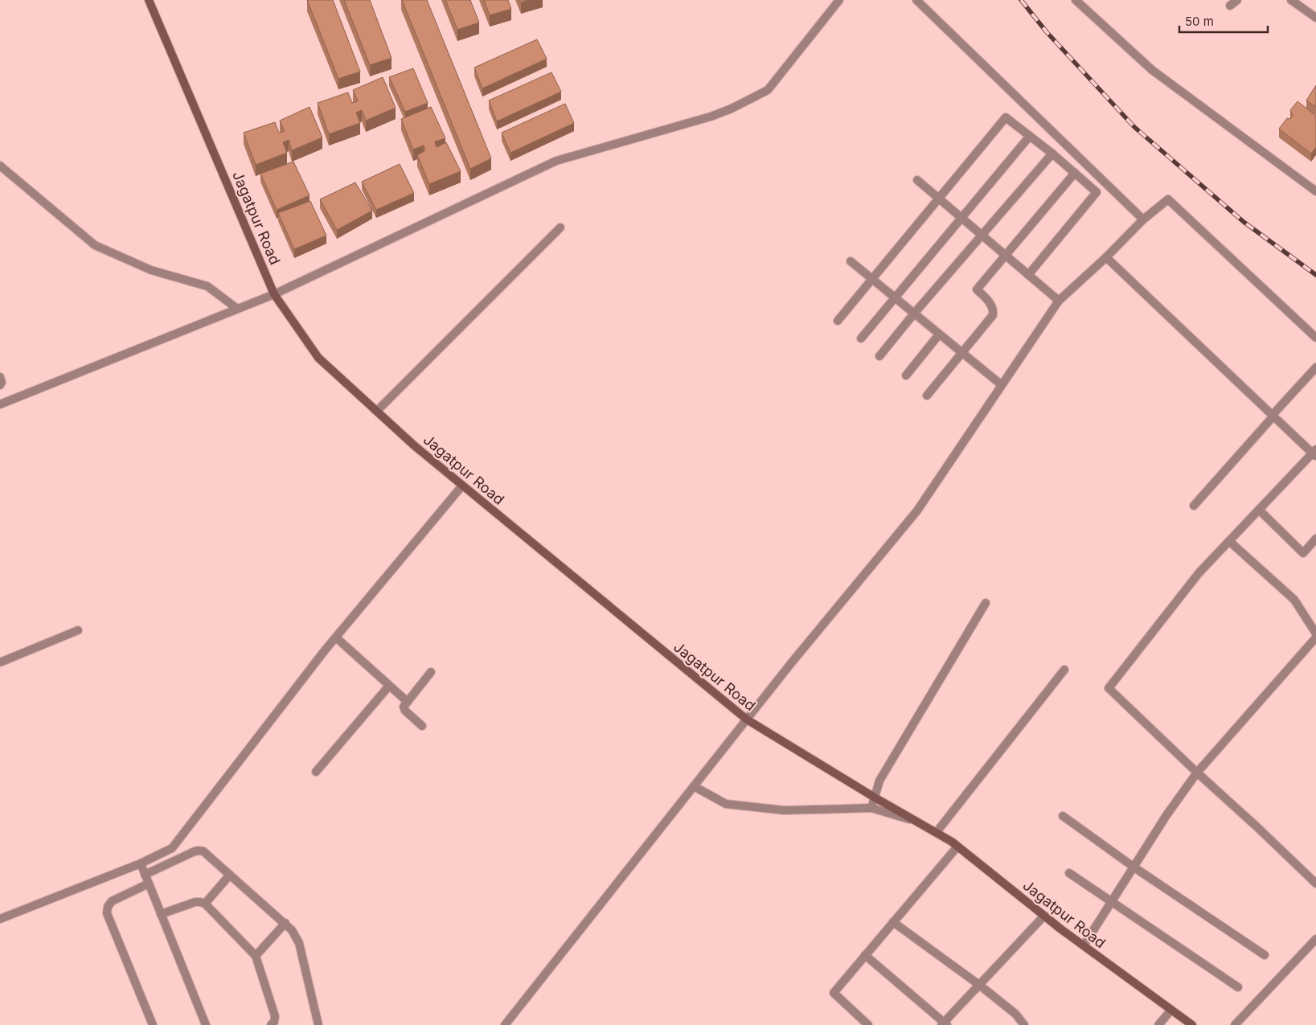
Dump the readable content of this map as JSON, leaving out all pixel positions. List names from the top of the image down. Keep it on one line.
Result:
{"streets":{"street":["Jagatpur Road"]},"scale_bar":"50 m"}
